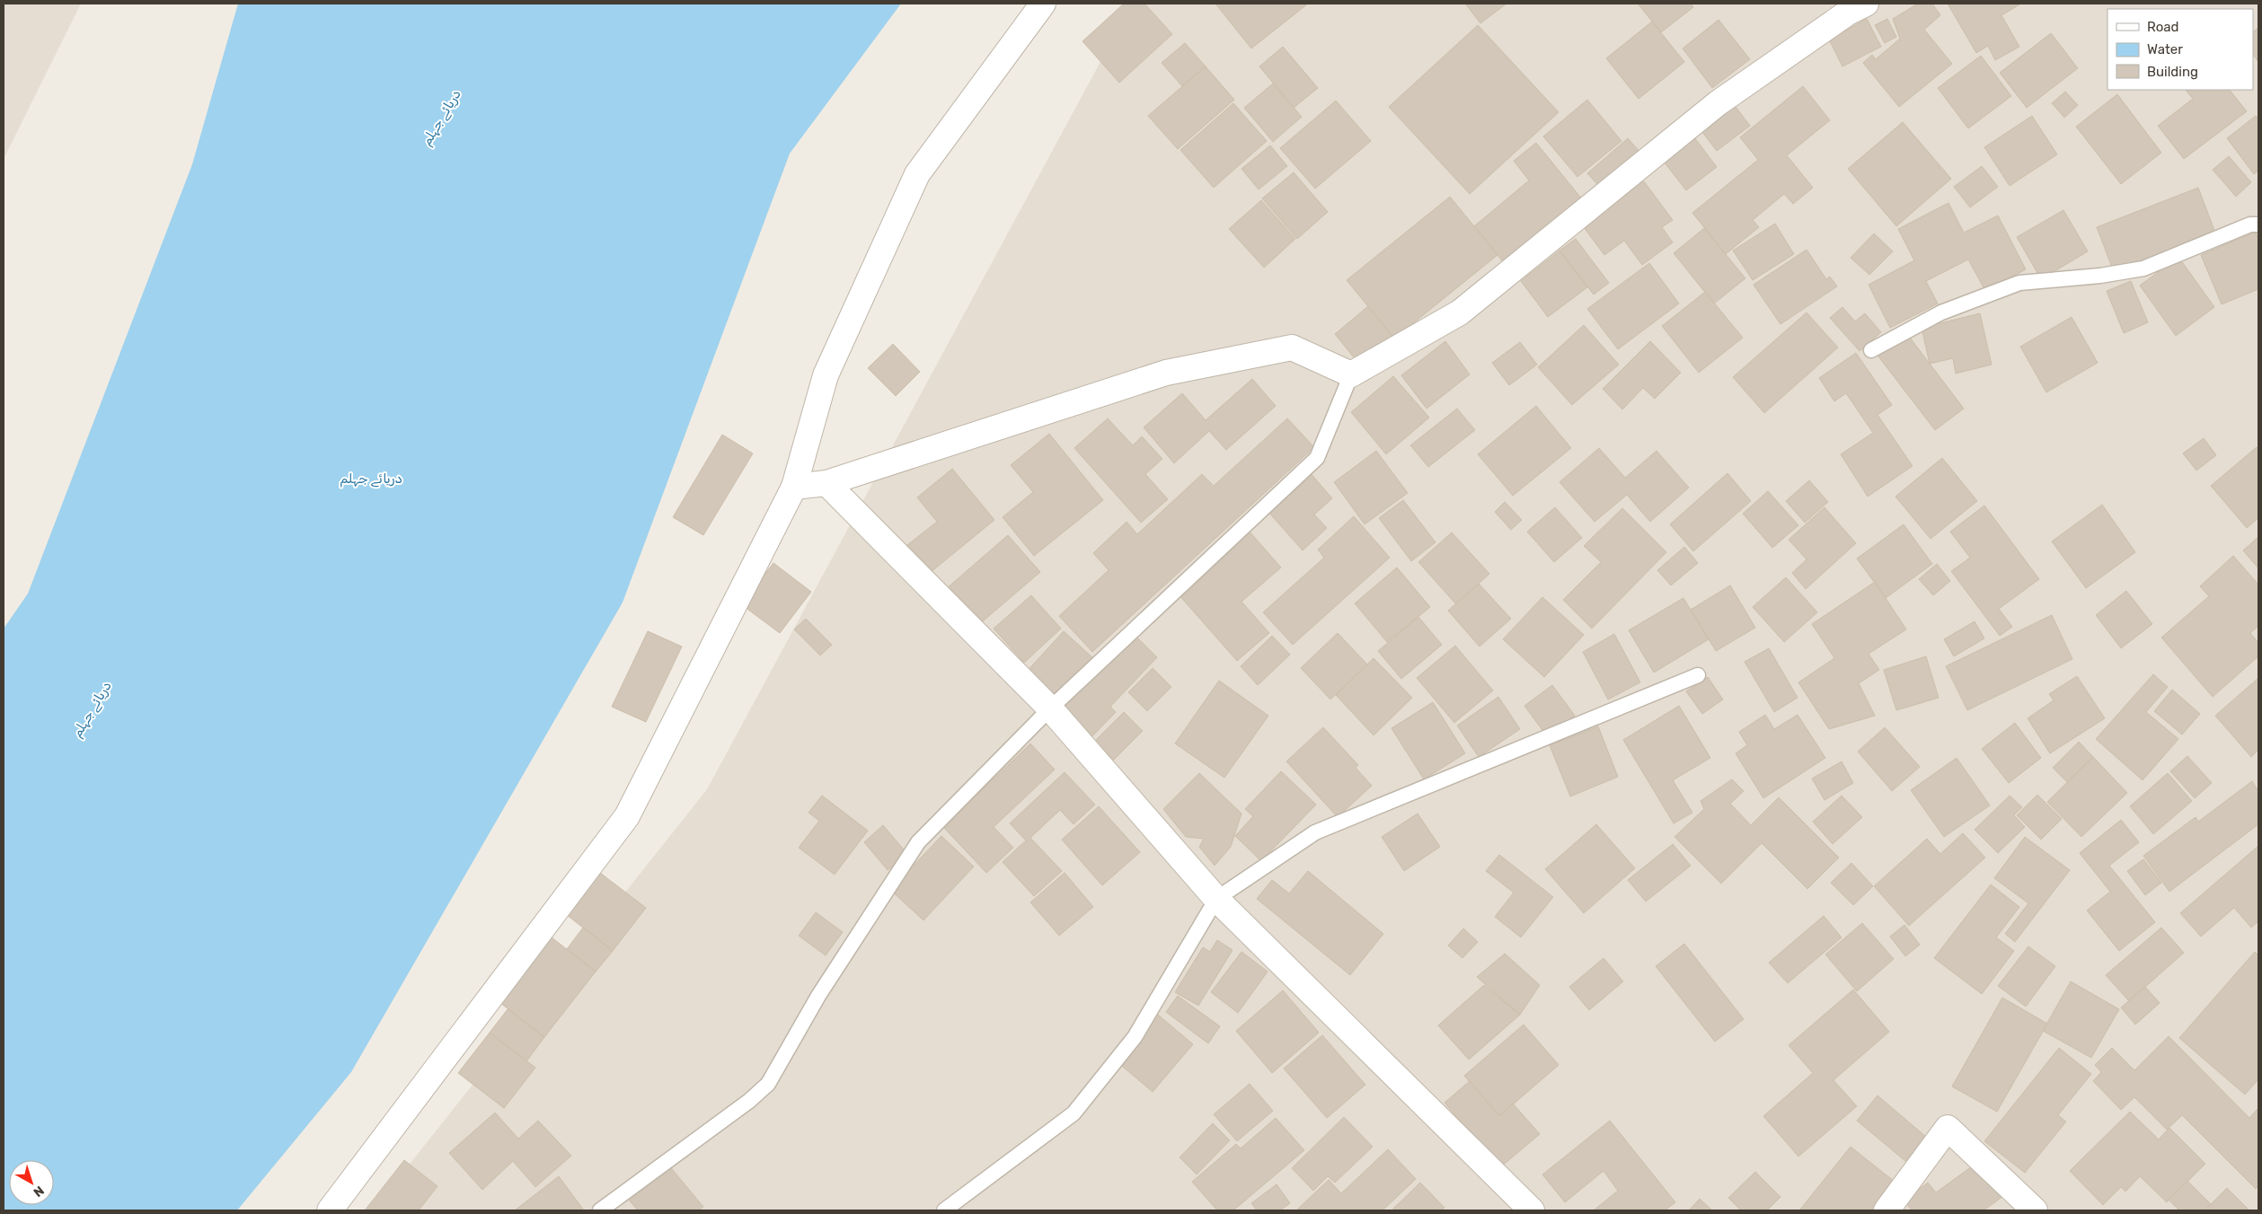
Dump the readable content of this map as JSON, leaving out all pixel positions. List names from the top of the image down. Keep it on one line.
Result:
{"water":["دریائے جہلم"],"legend":["Road","Water","Building"],"north":"bottom right"}
